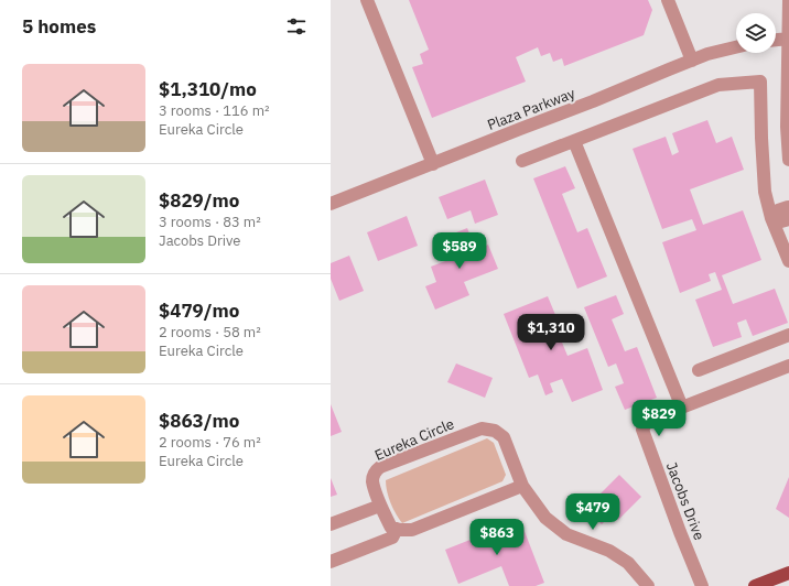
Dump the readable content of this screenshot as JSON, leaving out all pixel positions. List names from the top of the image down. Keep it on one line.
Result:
{"streets":{"street":["Plaza Parkway","Eureka Circle","Jacobs Drive"]},"page":{"heading":"5 homes","list":[{"name":"$1,310/mo","note":"3 rooms · 116 m² · Eureka Circle"},{"name":"$829/mo","note":"3 rooms · 83 m² · Jacobs Drive"},{"name":"$479/mo","note":"2 rooms · 58 m² · Eureka Circle"},{"name":"$863/mo","note":"2 rooms · 76 m² · Eureka Circle"}],"price":["$589","$1,310","$829","$479","$863"]}}
